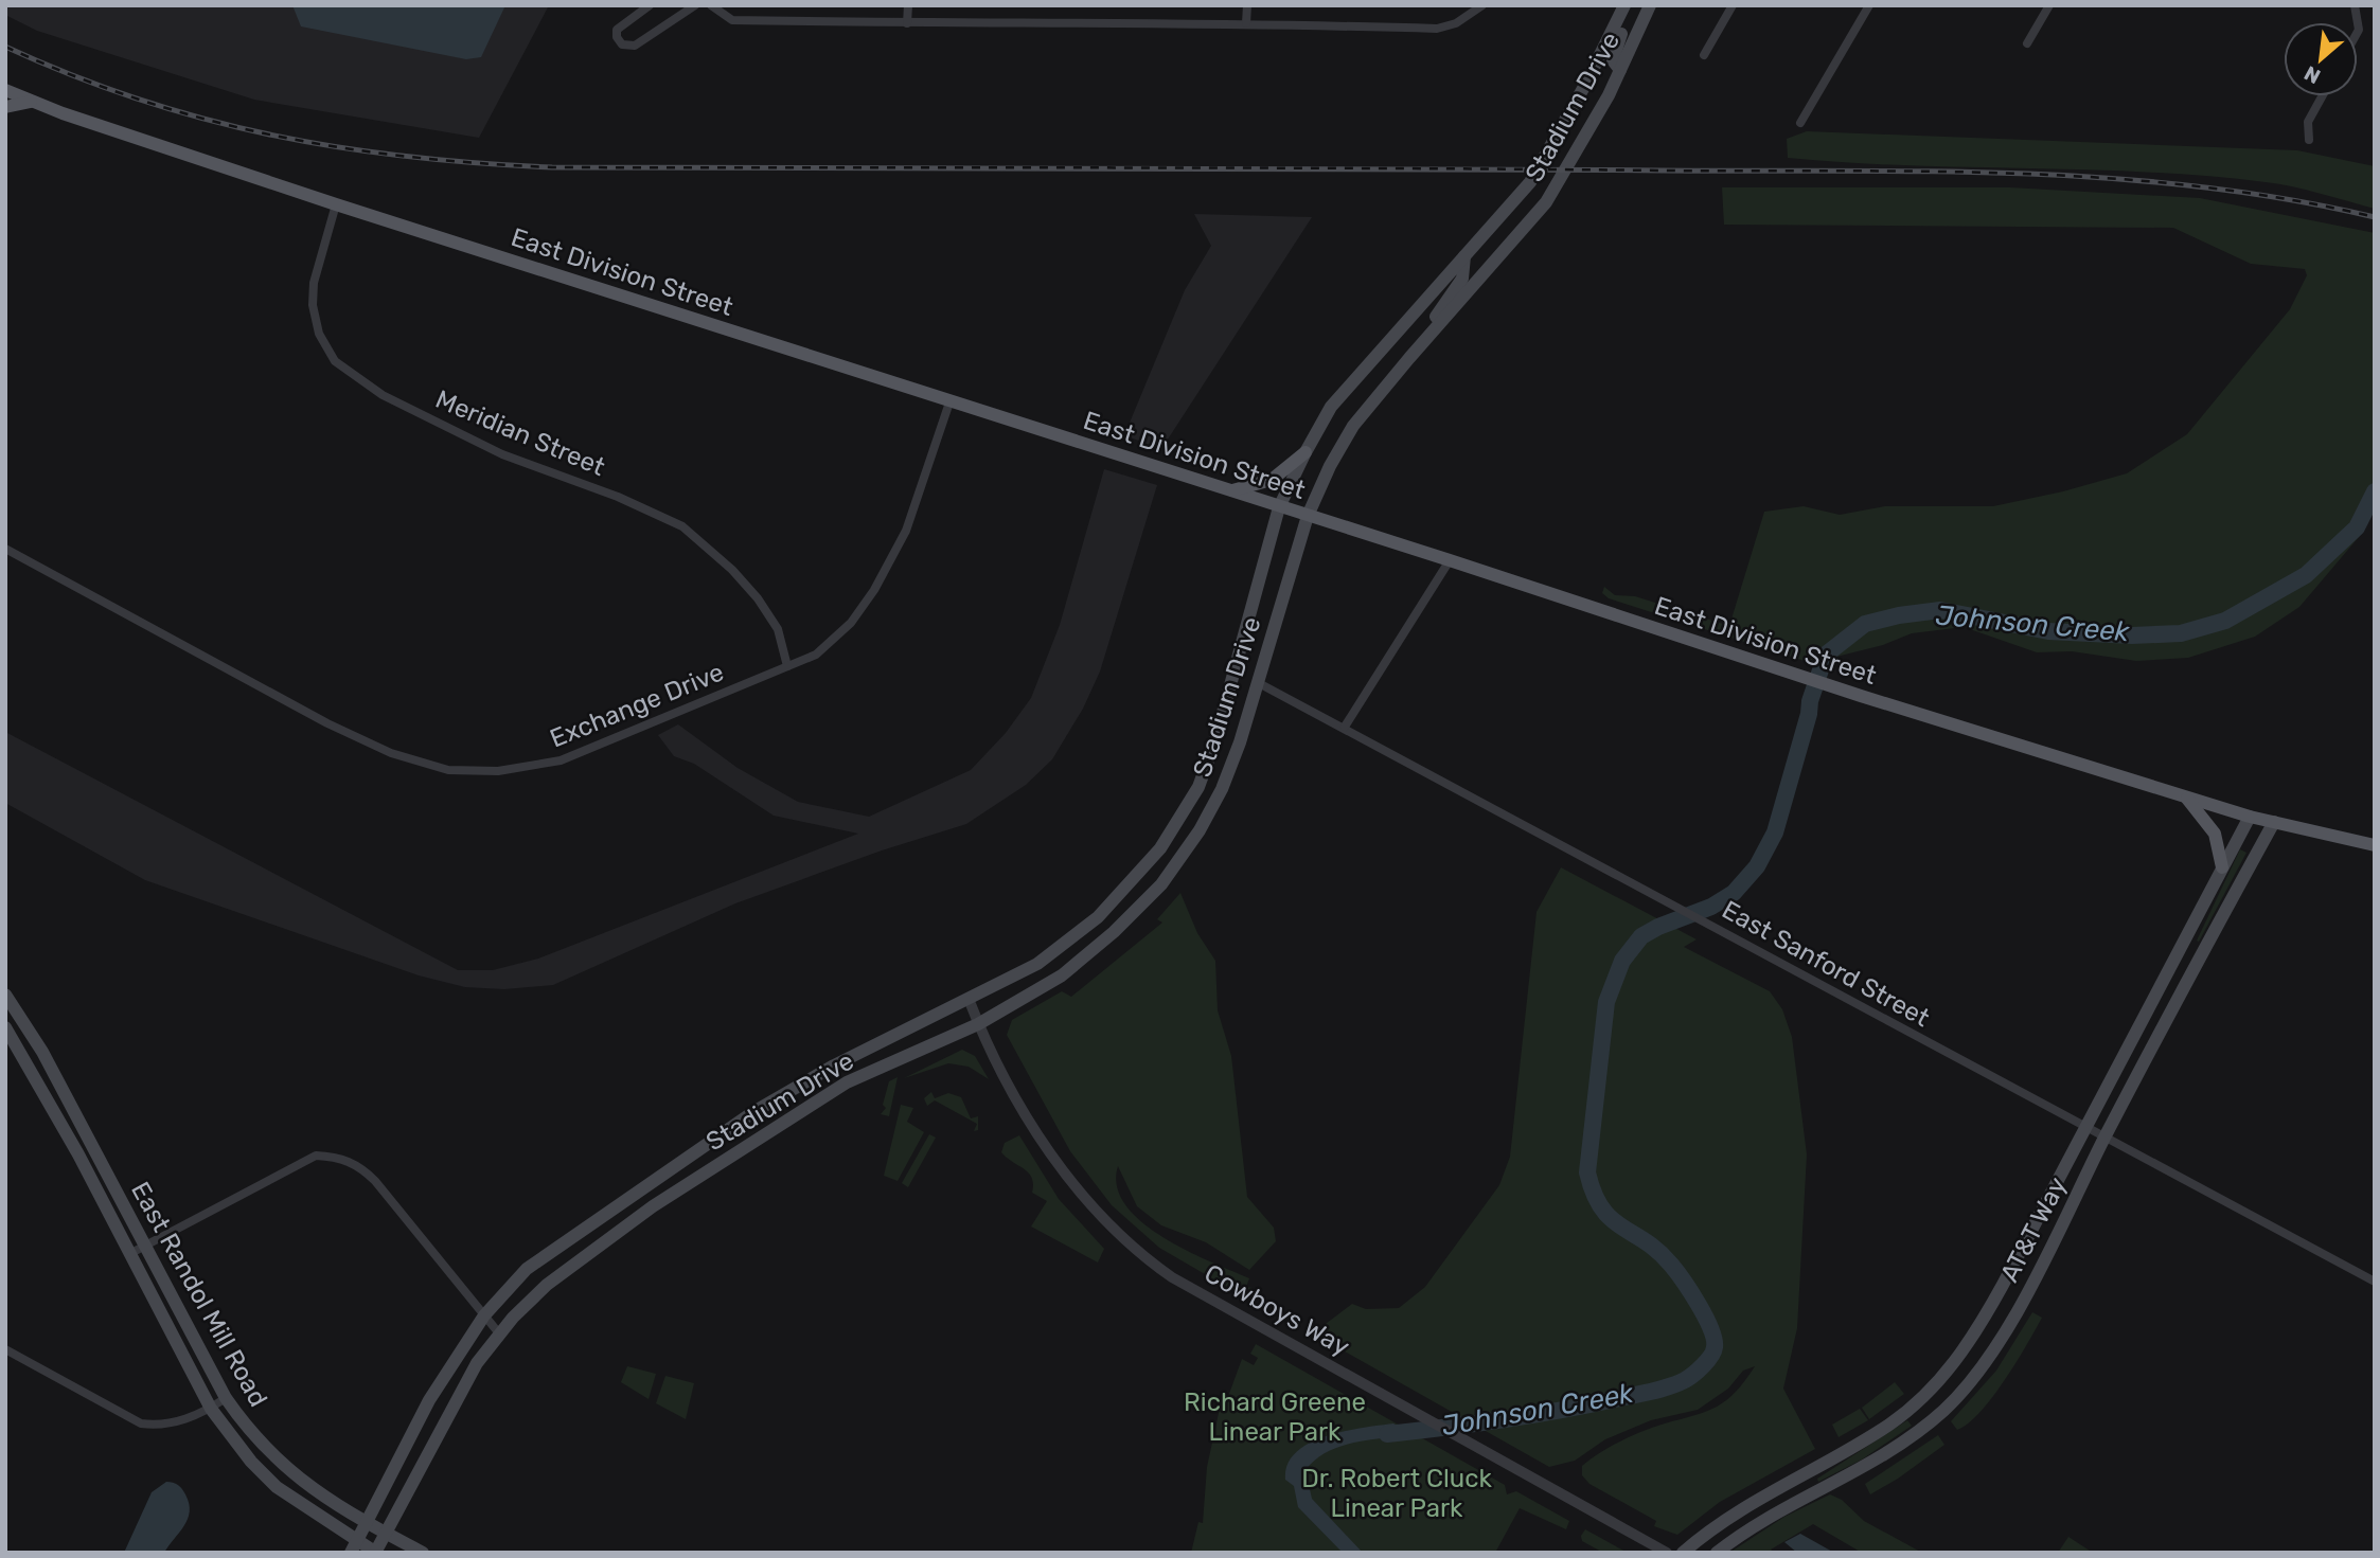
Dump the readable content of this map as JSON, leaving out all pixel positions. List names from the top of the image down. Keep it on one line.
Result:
{"streets":{"main road":["Stadium Drive","East Division Street","AT&T Way","East Randol Mill Road"],"street":["Meridian Street","Exchange Drive","East Sanford Street","Cowboys Way"]},"crossings":[["Stadium Drive","East Division Street"],["Stadium Drive","East Sanford Street"],["Stadium Drive","East Randol Mill Road"],["Stadium Drive","Cowboys Way"],["East Division Street","Meridian Street"],["East Division Street","Exchange Drive"],["East Division Street","AT&T Way"],["Meridian Street","Exchange Drive"],["East Sanford Street","AT&T Way"]],"water":["Johnson Creek"],"parks":["Richard Greene Linear Park","Dr. Robert Cluck Linear Park"],"north":"bottom left"}
